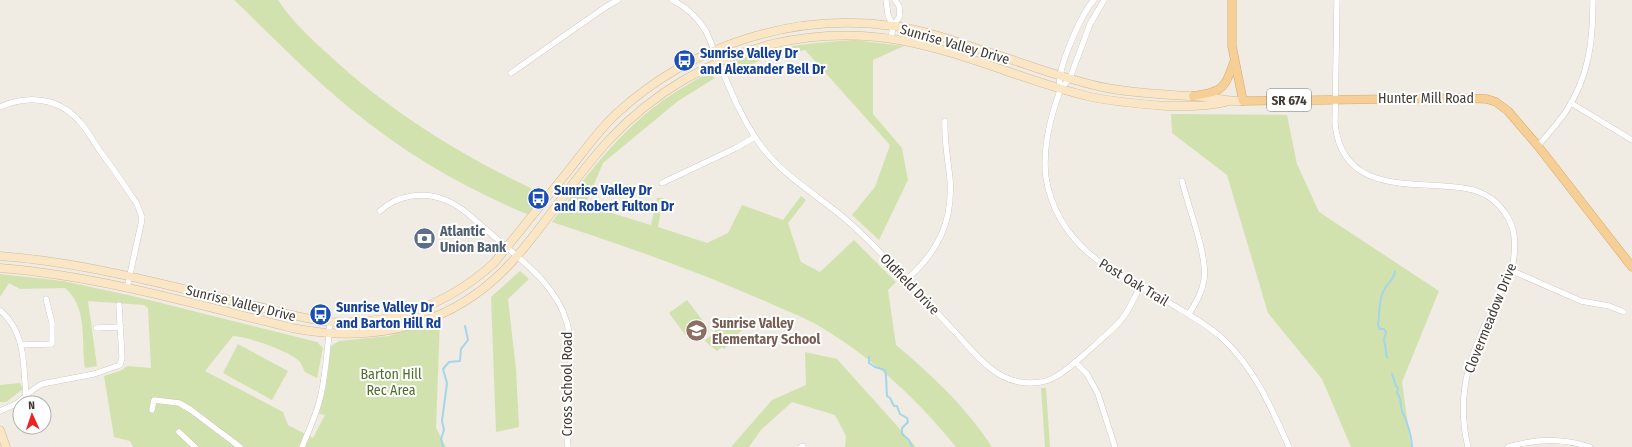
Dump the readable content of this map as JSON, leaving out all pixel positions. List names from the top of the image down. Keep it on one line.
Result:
{"streets":{"main road":["Sunrise Valley Drive","Hunter Mill Road","SR 674"],"street":["Post Oak Trail","Oldfield Drive","Clovermeadow Drive","Cross School Road"]},"crossings":[["Sunrise Valley Drive","Hunter Mill Road"],["Sunrise Valley Drive","Post Oak Trail"],["Sunrise Valley Drive","Oldfield Drive"],["Sunrise Valley Drive","Cross School Road"],["Hunter Mill Road","Clovermeadow Drive"],["Post Oak Trail","Oldfield Drive"]],"parks":["Barton Hill Rec Area"],"places":{"bus stop":["Sunrise Valley Dr and Alexander Bell Dr","Sunrise Valley Dr and Robert Fulton Dr","Sunrise Valley Dr and Barton Hill Rd"],"bank":["Atlantic Union Bank"],"school or university":["Sunrise Valley Elementary School"]},"north":"top"}
